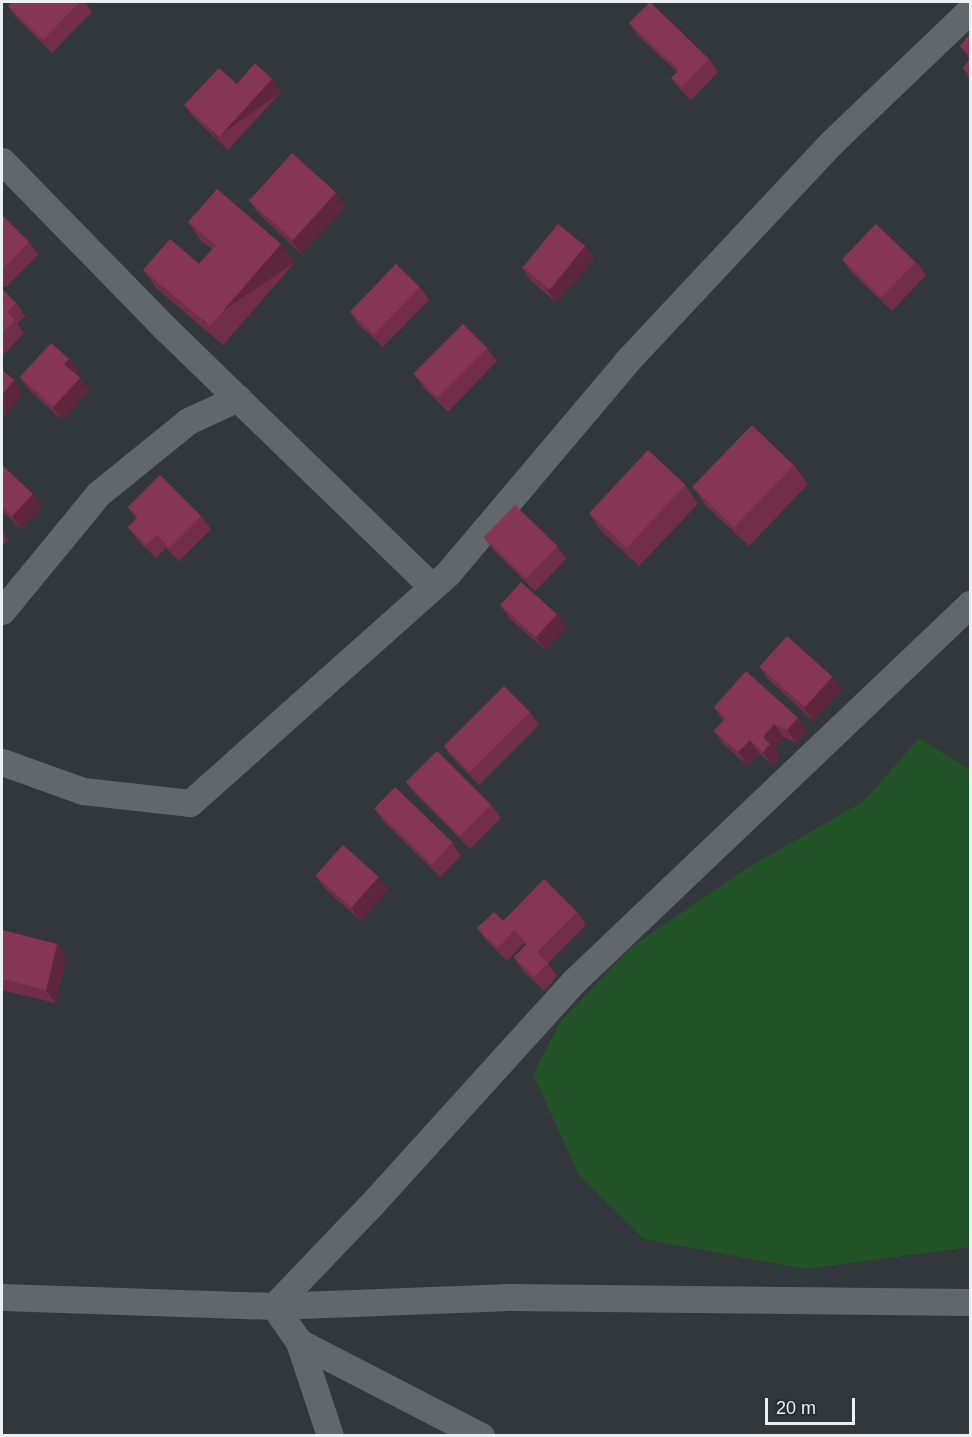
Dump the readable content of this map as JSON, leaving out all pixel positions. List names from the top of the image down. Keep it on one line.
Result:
{"scale_bar":"20 m"}
